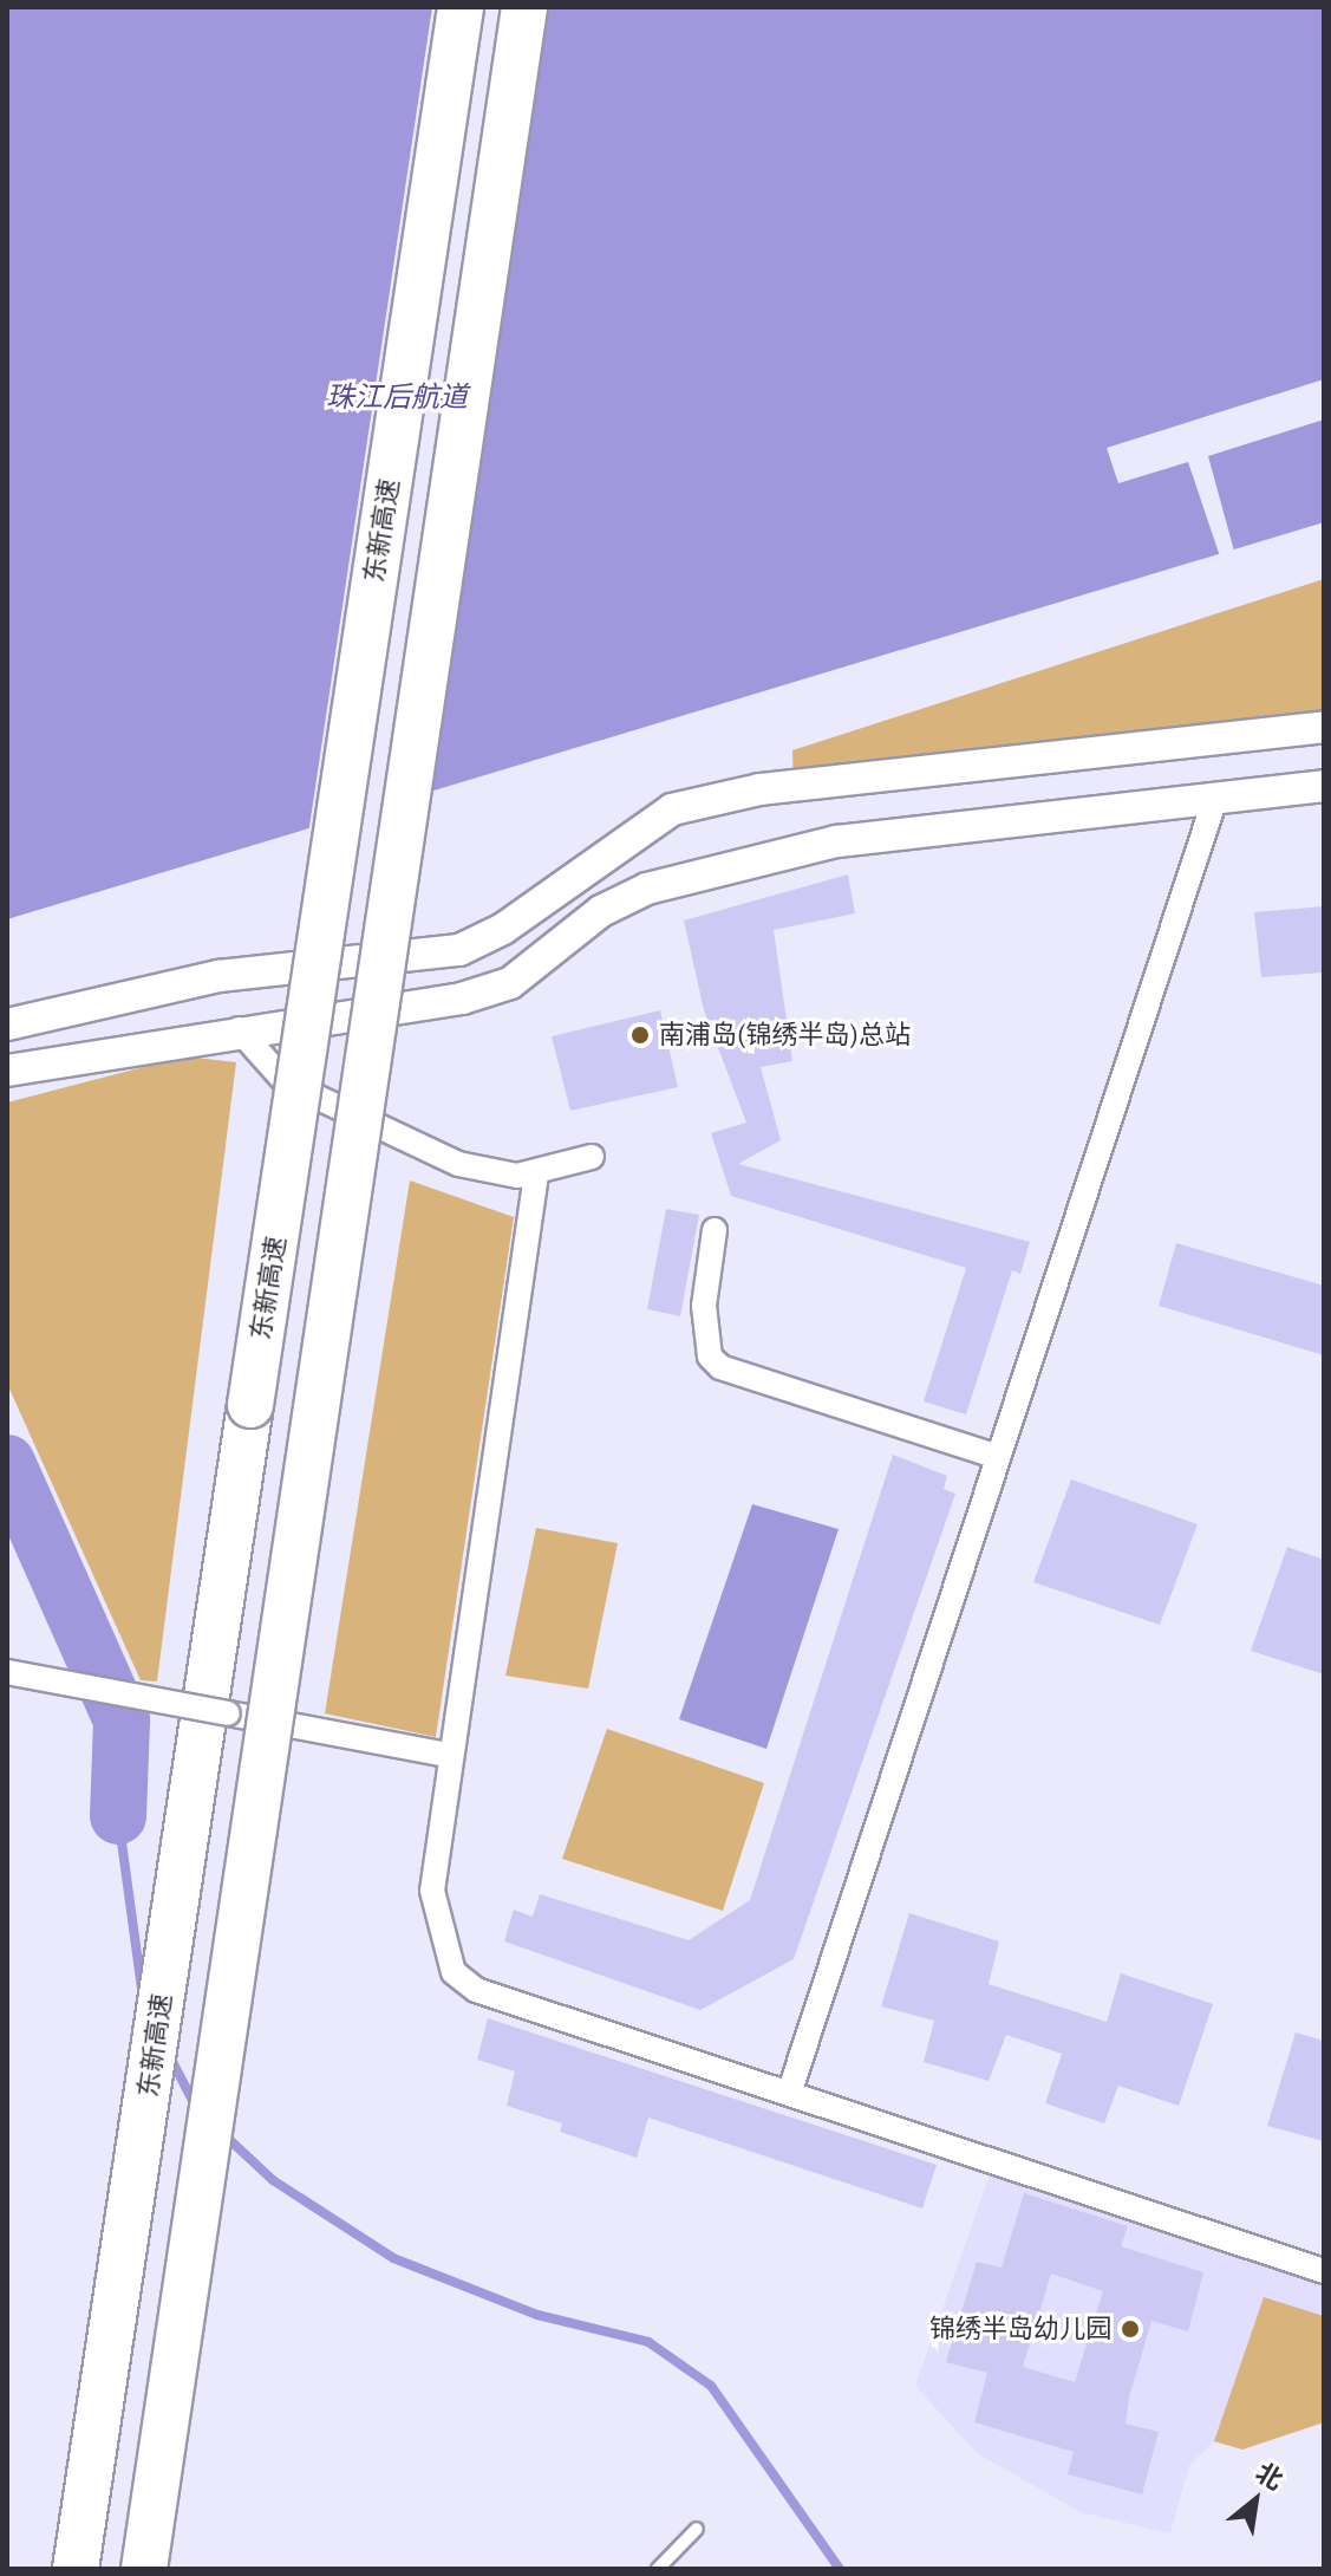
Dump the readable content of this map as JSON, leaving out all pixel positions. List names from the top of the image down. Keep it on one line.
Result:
{"streets":{"highway":["东新高速"]},"water":["珠江后航道"],"places":["南浦岛(锦绣半岛)总站","锦绣半岛幼儿园"],"north":"top right"}
